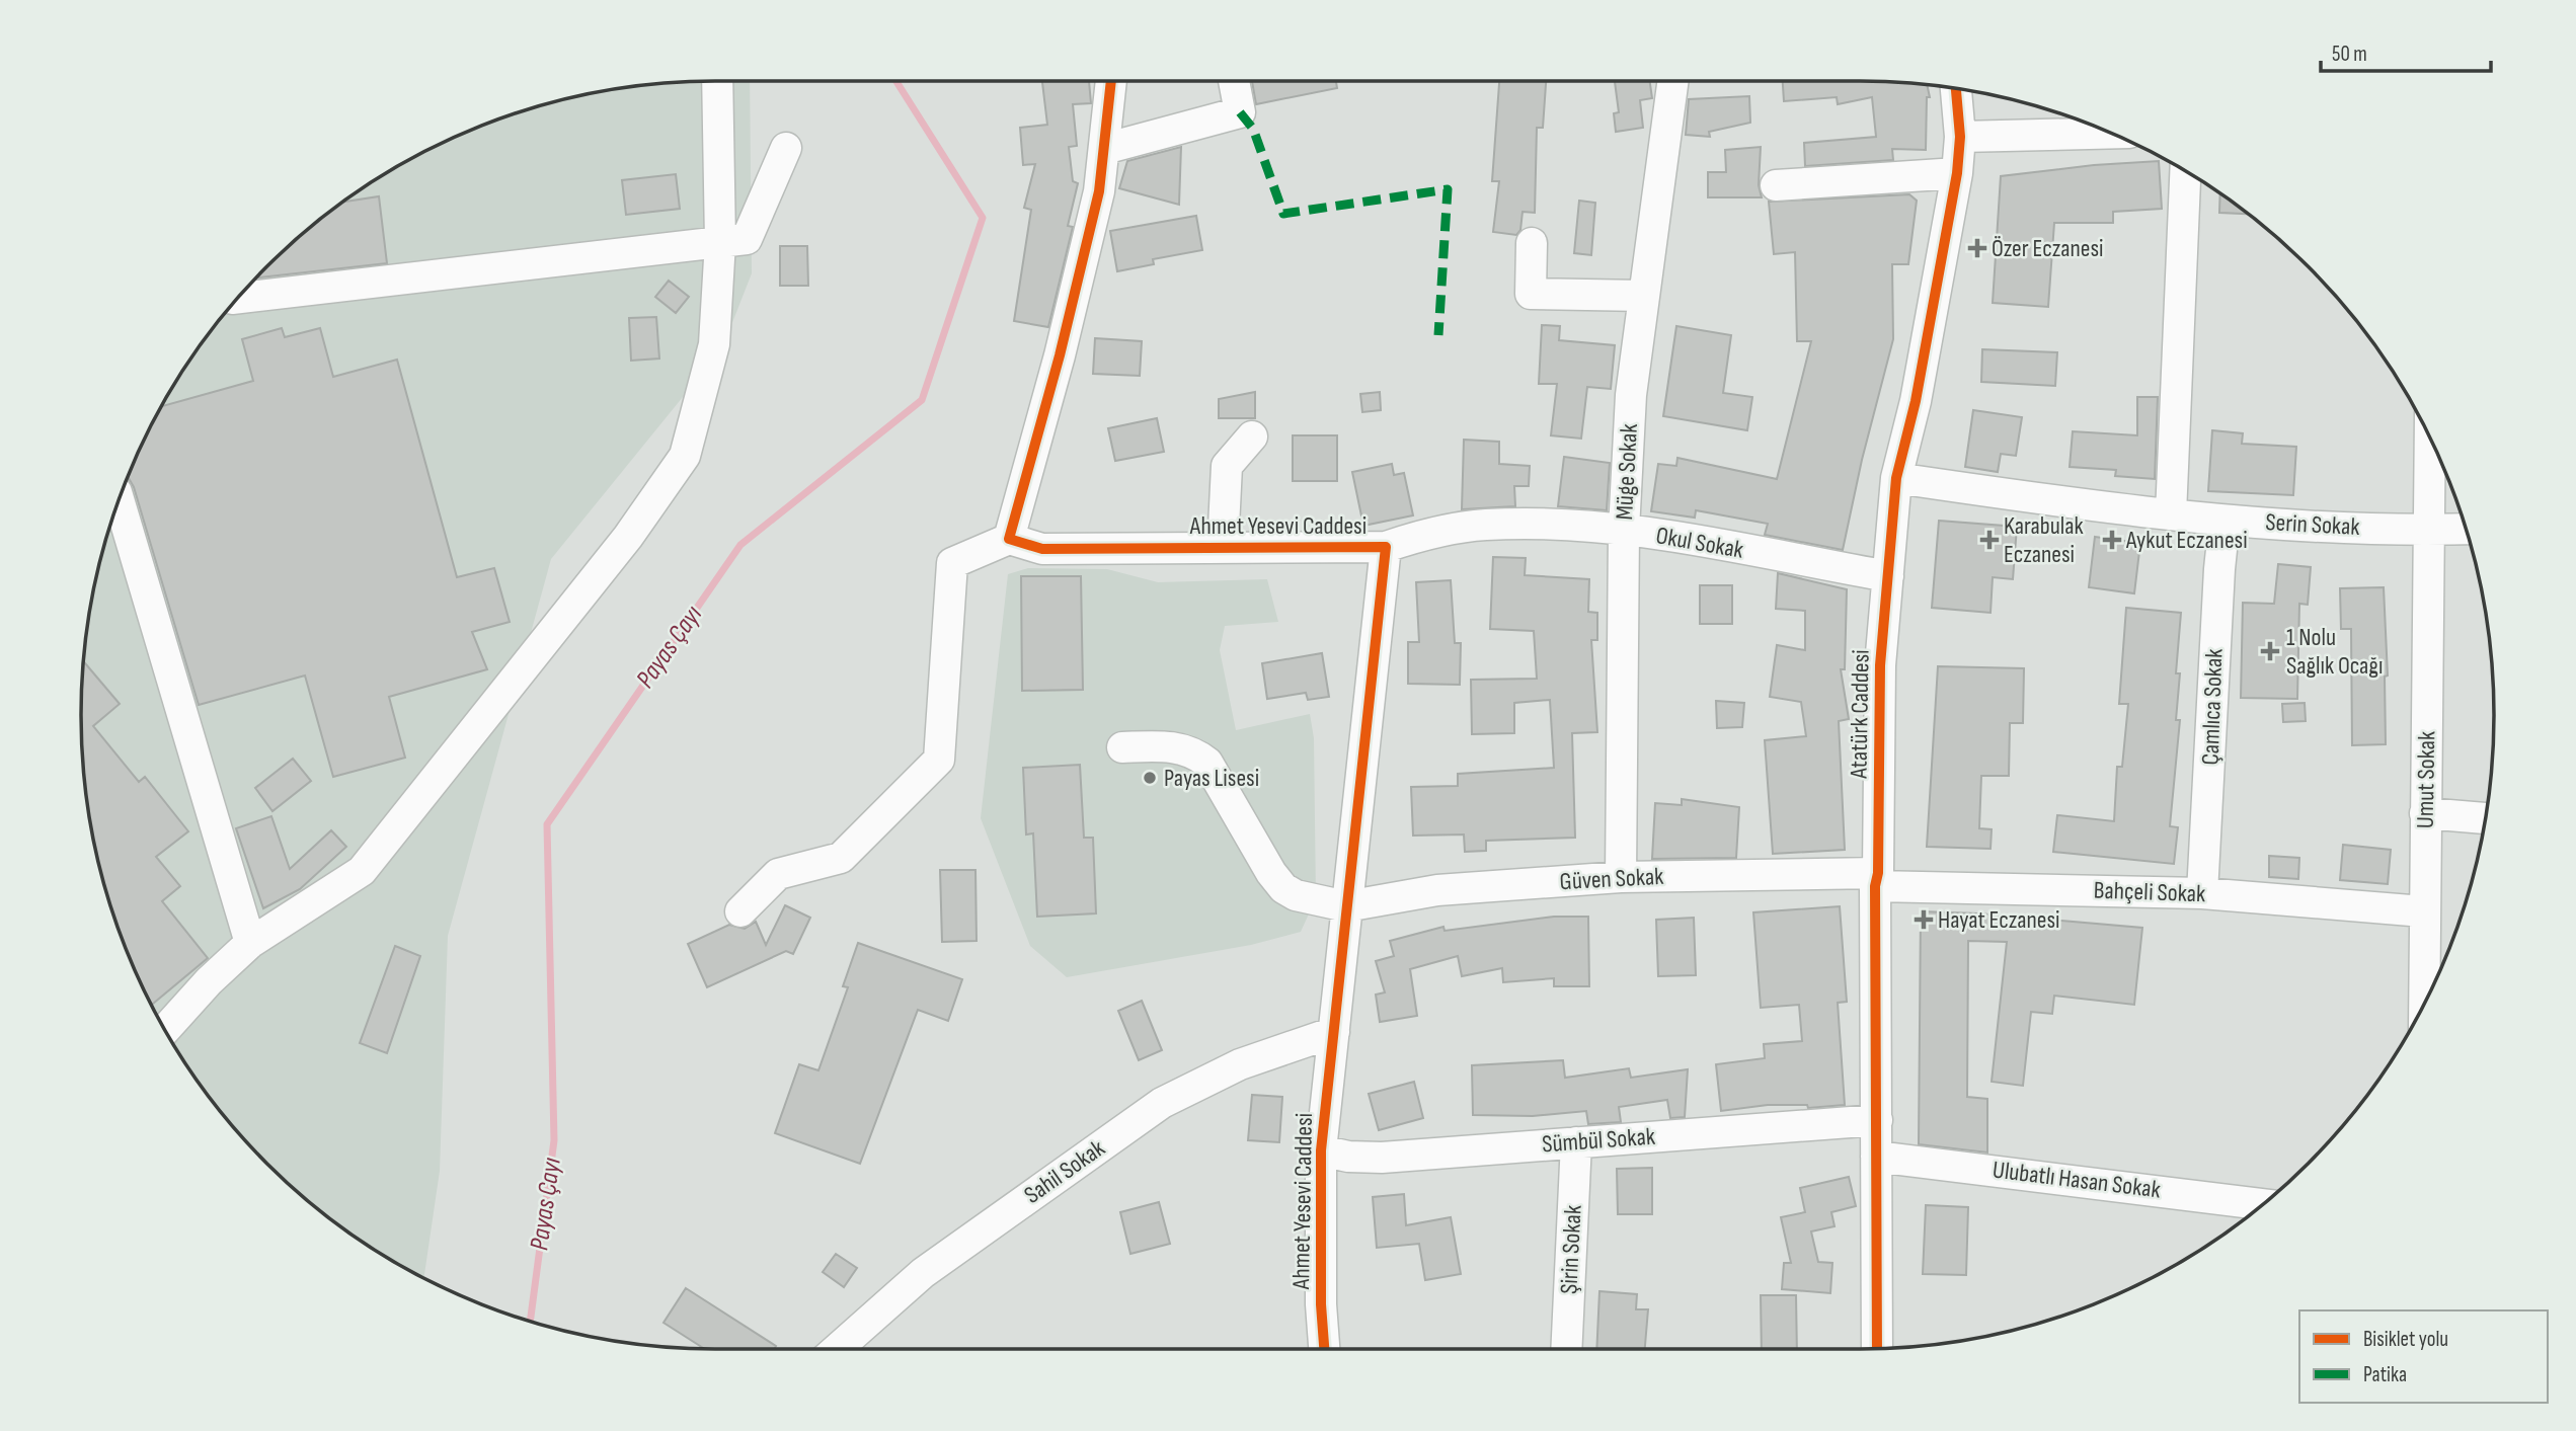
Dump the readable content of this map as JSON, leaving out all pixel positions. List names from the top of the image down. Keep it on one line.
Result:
{"streets":{"street":["Müge Sokak","Serin Sokak","Ahmet Yesevi Caddesi","Okul Sokak","Çamlıca Sokak","Atatürk Caddesi","Umut Sokak","Güven Sokak","Bahçeli Sokak","Sümbül Sokak","Sahil Sokak","Ulubatlı Hasan Sokak","Şirin Sokak"]},"crossings":[["Müge Sokak","Okul Sokak"],["Müge Sokak","Güven Sokak"],["Serin Sokak","Çamlıca Sokak"],["Serin Sokak","Atatürk Caddesi"],["Serin Sokak","Umut Sokak"],["Ahmet Yesevi Caddesi","Okul Sokak"],["Ahmet Yesevi Caddesi","Güven Sokak"],["Ahmet Yesevi Caddesi","Sümbül Sokak"],["Ahmet Yesevi Caddesi","Sahil Sokak"],["Okul Sokak","Atatürk Caddesi"],["Çamlıca Sokak","Bahçeli Sokak"],["Atatürk Caddesi","Güven Sokak"],["Atatürk Caddesi","Bahçeli Sokak"],["Atatürk Caddesi","Sümbül Sokak"],["Atatürk Caddesi","Ulubatlı Hasan Sokak"],["Umut Sokak","Bahçeli Sokak"],["Güven Sokak","Bahçeli Sokak"],["Sümbül Sokak","Şirin Sokak"]],"water":["Payas Çayı"],"places":{"health":["Özer Eczanesi","Karabulak Eczanesi","Aykut Eczanesi","1 Nolu Sağlık Ocağı","Hayat Eczanesi"],"other":["Payas Lisesi"]},"legend":["Bisiklet yolu","Patika"],"scale_bar":"50 m"}
